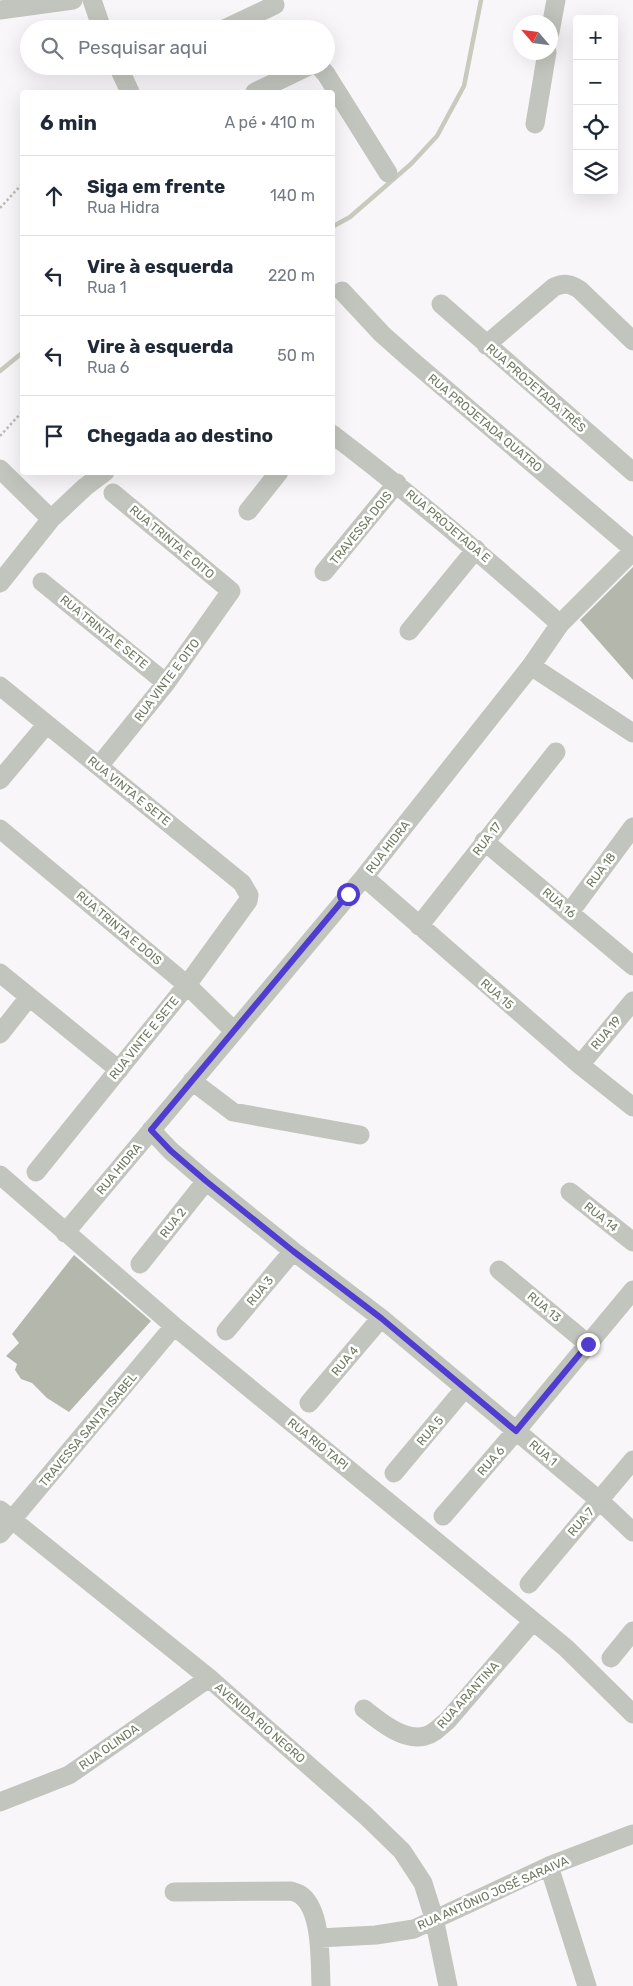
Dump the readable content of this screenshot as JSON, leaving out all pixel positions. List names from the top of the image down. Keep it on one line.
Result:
{"streets":{"street":["RUA PROJETADA TRÊS","RUA PROJETADA QUATRO","RUA PROJETADA E","TRAVESSA DOIS","RUA TRINTA E OITO","RUA TRINTA E SETE","RUA VINTE E OITO","RUA VINTA E SETE","RUA 17","RUA HIDRA","RUA 18","RUA 16","RUA TRINTA E DOIS","RUA 15","RUA 19","RUA VINTE E SETE","RUA 14","RUA 2","RUA 3","RUA 13","RUA 4","TRAVESSA SANTA ISABEL","RUA 5","RUA RIO TAPI","RUA 1","RUA 6","RUA 7","RUA ARANTINA","AVENIDA RIO NEGRO","RUA OLINDA","RUA ANTÔNIO JOSÉ SARAIVA"]},"crossings":[["RUA PROJETADA QUATRO","RUA HIDRA"],["RUA PROJETADA E","TRAVESSA DOIS"],["RUA PROJETADA E","RUA HIDRA"],["RUA TRINTA E OITO","RUA VINTE E OITO"],["RUA TRINTA E SETE","RUA VINTE E OITO"],["RUA VINTE E OITO","RUA VINTA E SETE"],["RUA VINTA E SETE","RUA VINTE E SETE"],["RUA 17","RUA 16"],["RUA 17","RUA 15"],["RUA HIDRA","RUA TRINTA E DOIS"],["RUA HIDRA","RUA 15"],["RUA HIDRA","RUA RIO TAPI"],["RUA HIDRA","RUA 1"],["RUA 18","RUA 16"],["RUA TRINTA E DOIS","RUA VINTE E SETE"],["RUA 15","RUA 19"],["RUA 2","RUA 1"],["RUA 3","RUA 1"],["RUA 13","RUA 6"],["RUA 4","RUA 1"],["TRAVESSA SANTA ISABEL","RUA RIO TAPI"],["TRAVESSA SANTA ISABEL","AVENIDA RIO NEGRO"],["RUA 5","RUA 1"],["RUA RIO TAPI","RUA ARANTINA"],["RUA 1","RUA 6"],["RUA 1","RUA 7"],["AVENIDA RIO NEGRO","RUA OLINDA"],["AVENIDA RIO NEGRO","RUA ANTÔNIO JOSÉ SARAIVA"]],"north":"top left","page":{"map_buttons":["+","−"],"search":"Pesquisar aqui","heading":["6 min","A pé · 410 m"],"list":[["Siga em frente","Rua Hidra","140 m"],["Vire à esquerda","Rua 1","220 m"],["Vire à esquerda","Rua 6","50 m"],"Chegada ao destino"]}}
